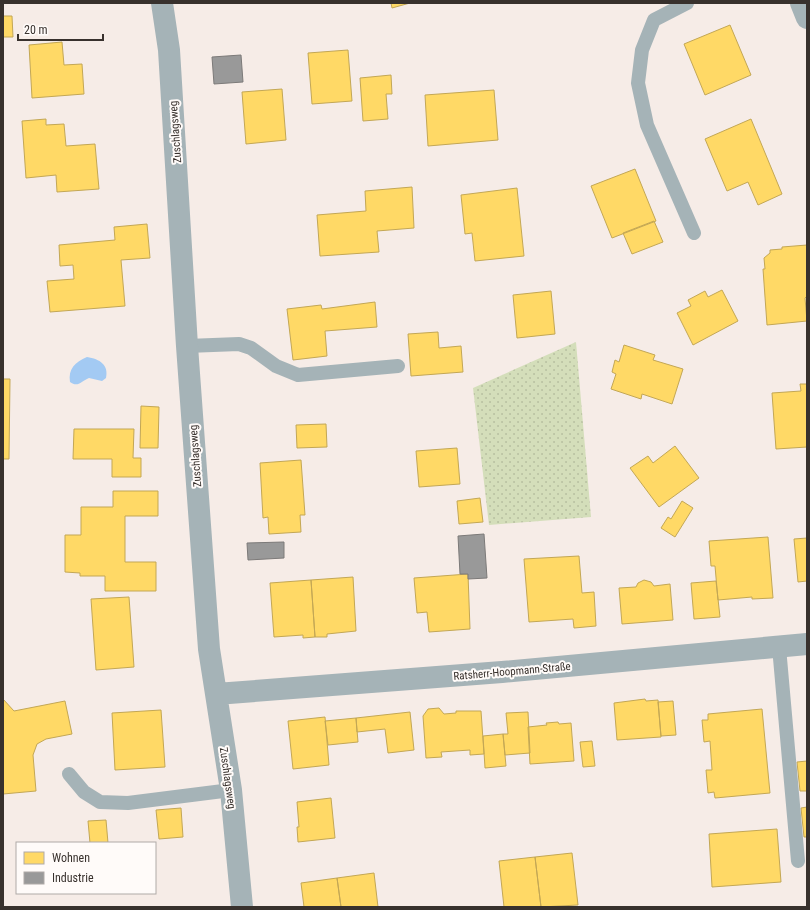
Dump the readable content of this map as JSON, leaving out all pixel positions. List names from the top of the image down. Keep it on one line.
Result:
{"streets":{"street":["Zuschlagsweg","Ratsherr-Hoopmann-Straße"]},"crossings":[["Zuschlagsweg","Ratsherr-Hoopmann-Straße"]],"legend":["Wohnen","Industrie"],"scale_bar":"20 m"}
